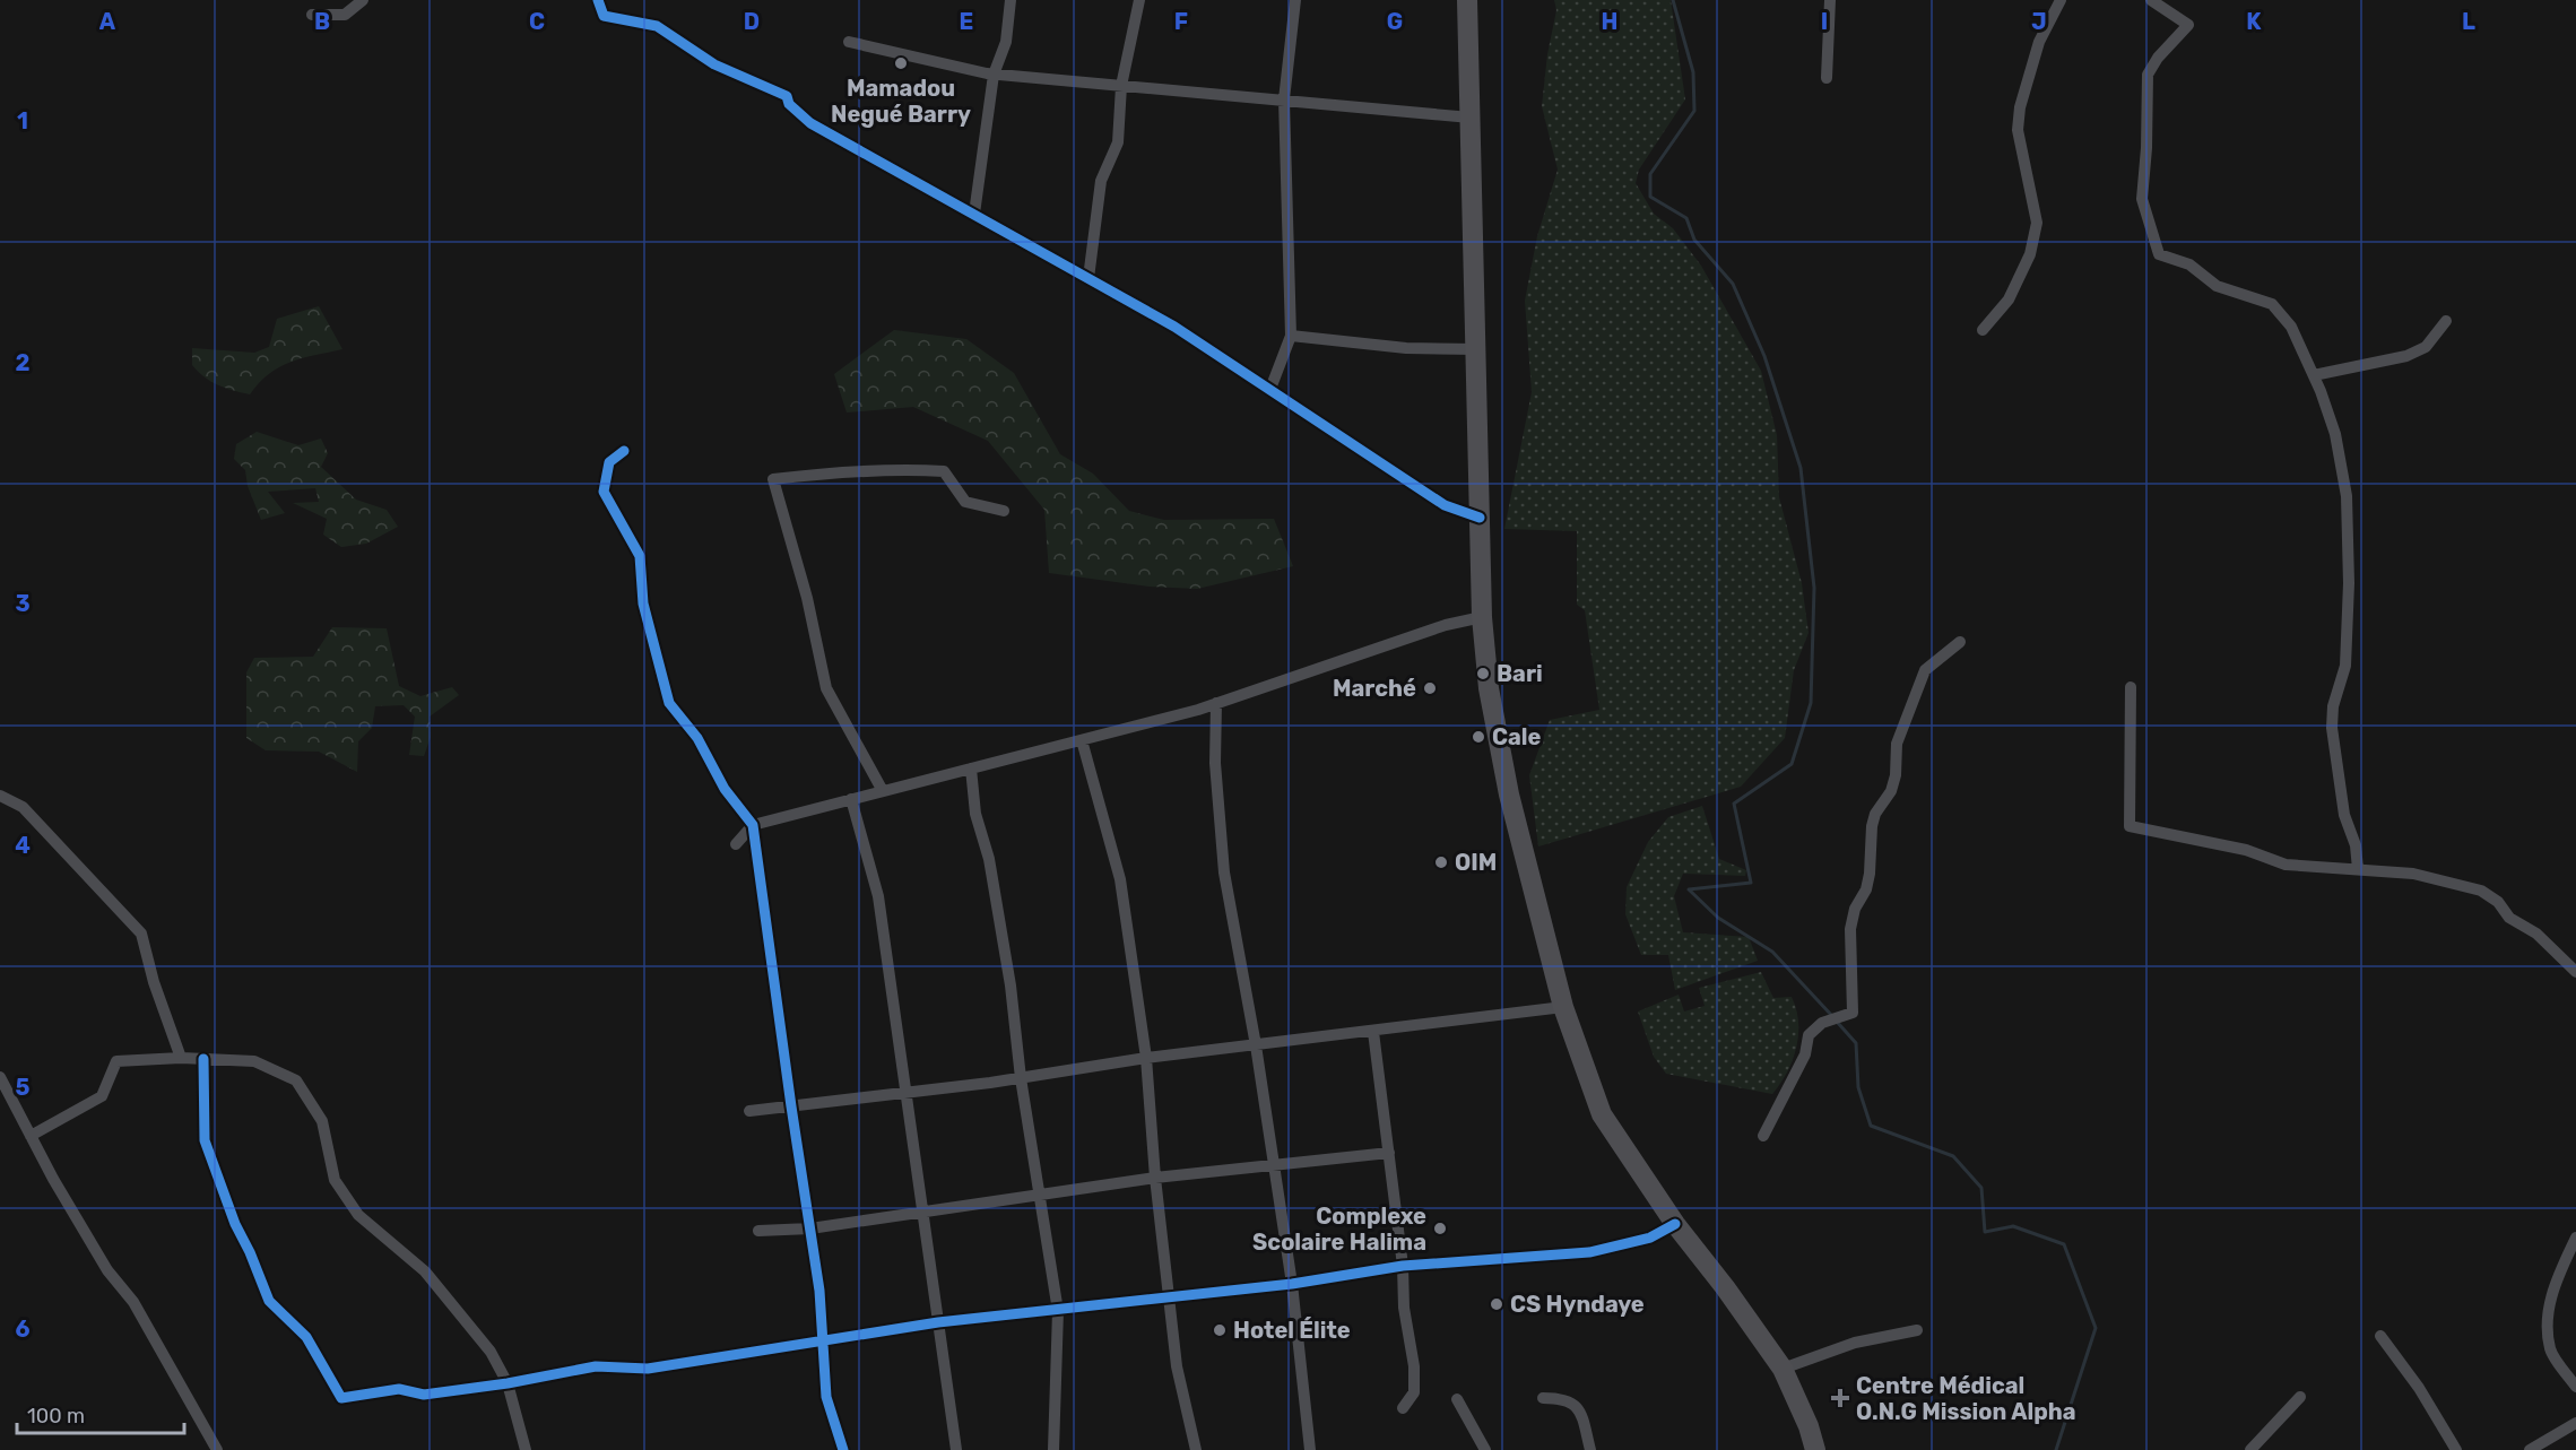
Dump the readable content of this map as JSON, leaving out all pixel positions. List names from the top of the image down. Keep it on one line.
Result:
{"places":{"other":["Mamadou Negué Barry","Bari","Marché","Cale","OIM","Complexe Scolaire Halima","CS Hyndaye","Hotel Élite"],"health":["Centre Médical O.N.G Mission Alpha"]},"scale_bar":"100 m","grid":{"columns":["A","B","C","D","E","F","G","H","I","J","K","L"],"rows":["1","2","3","4","5","6"]}}
